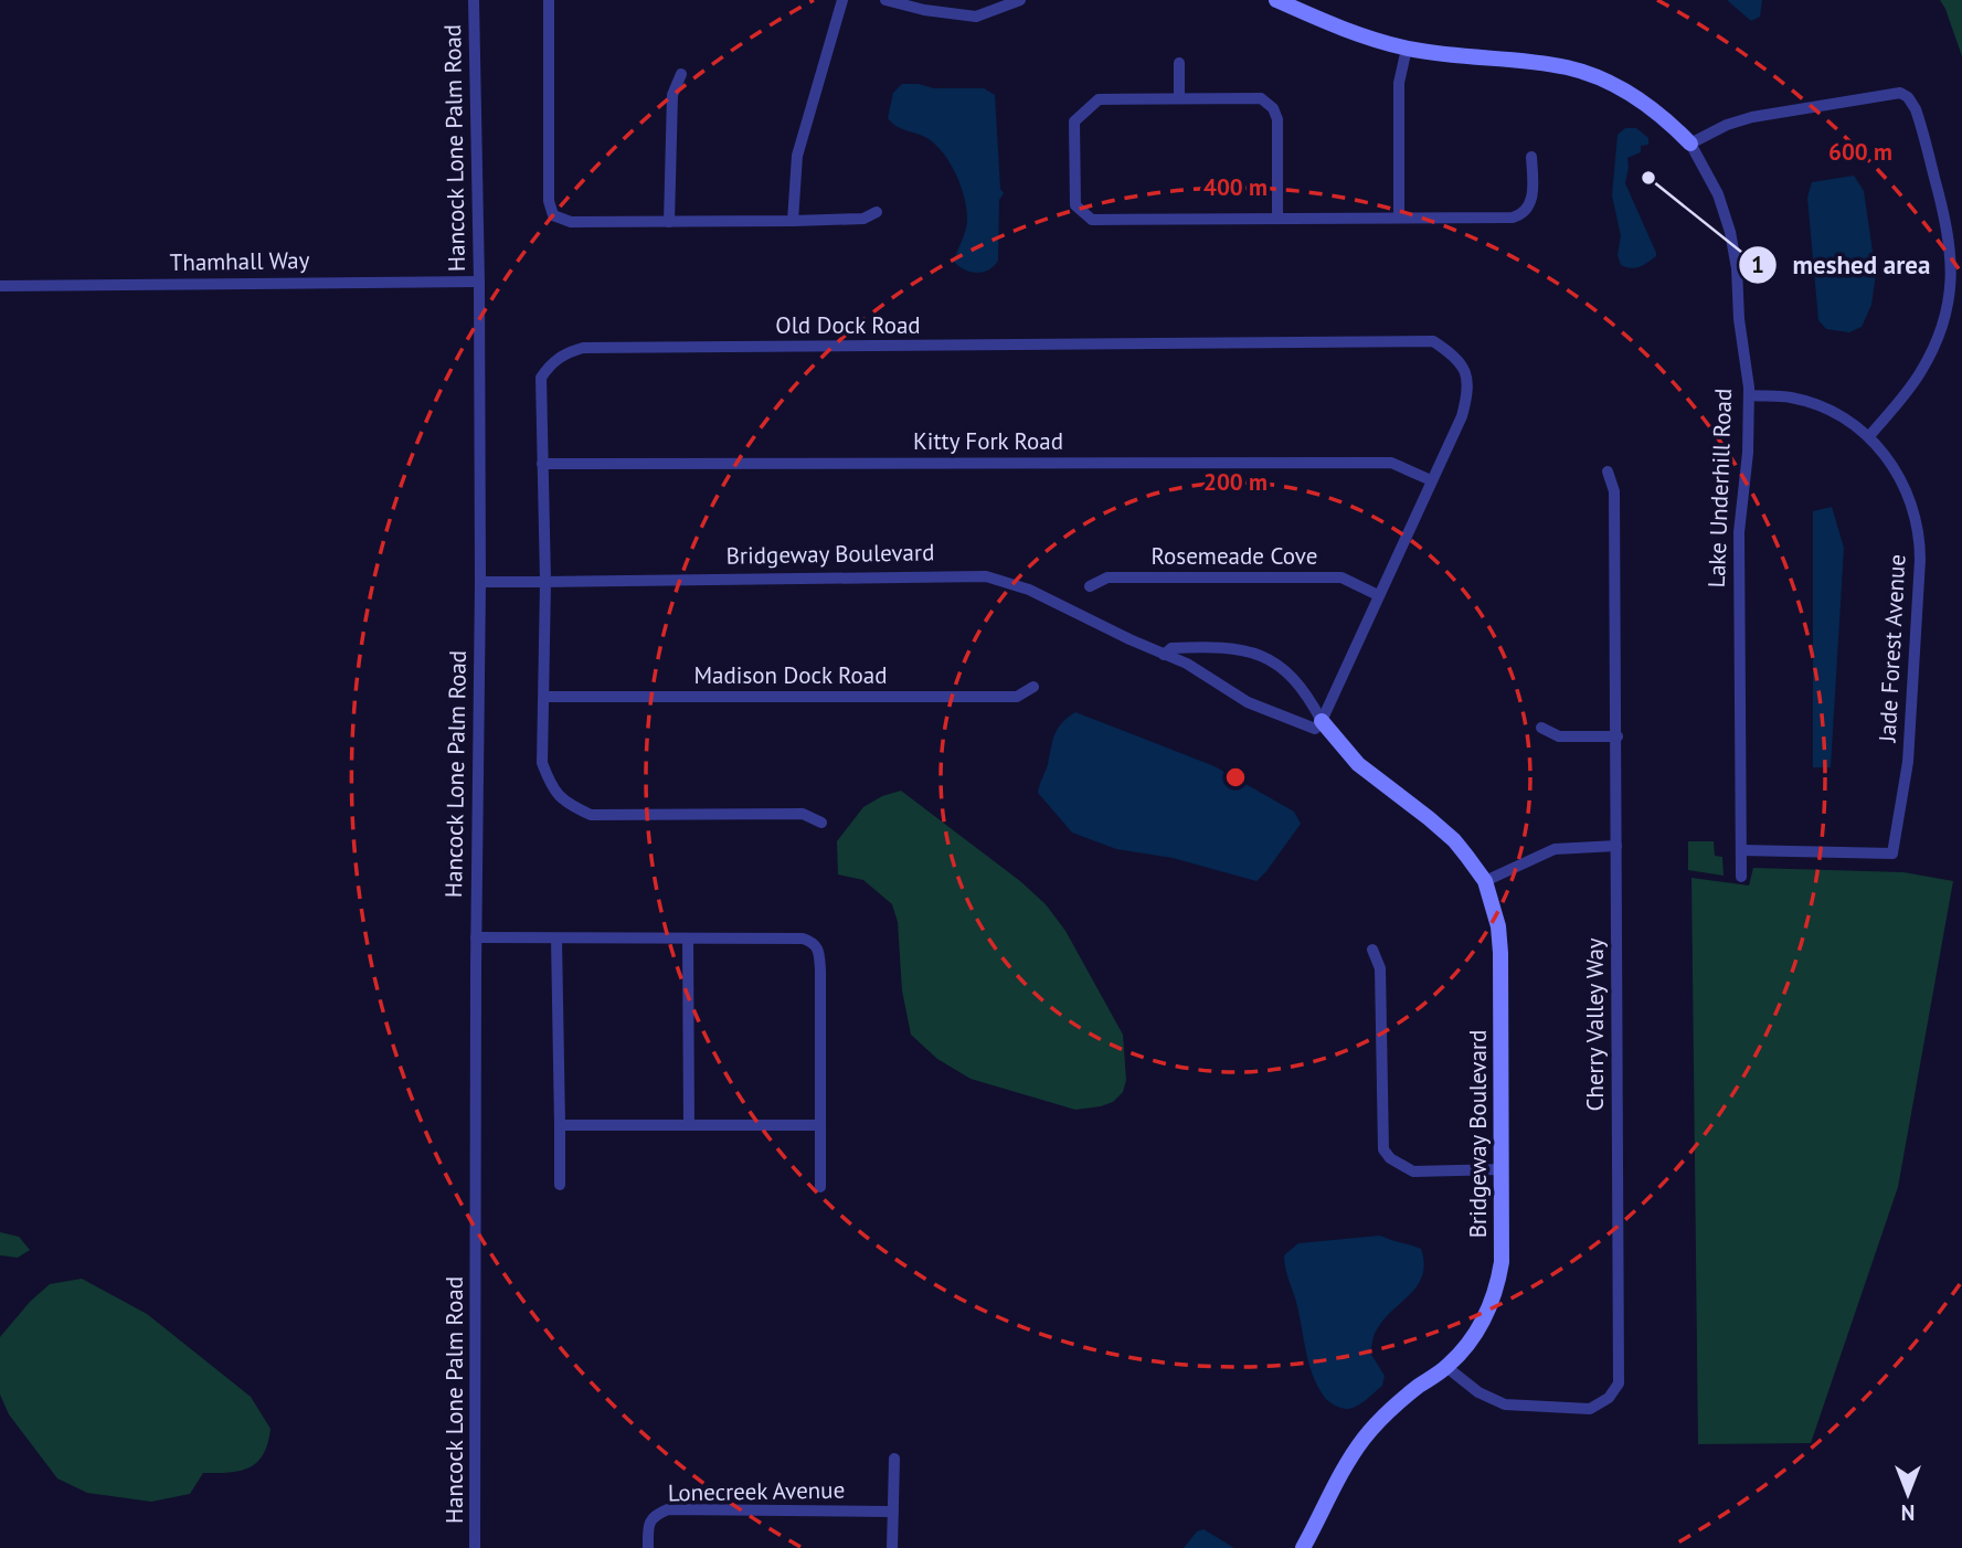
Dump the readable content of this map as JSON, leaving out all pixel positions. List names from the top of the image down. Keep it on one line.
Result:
{"streets":{"street":["Hancock Lone Palm Road","Thamhall Way","Old Dock Road","Kitty Fork Road","Lake Underhill Road","Bridgeway Boulevard","Rosemeade Cove","Jade Forest Avenue","Madison Dock Road","Cherry Valley Way","Lonecreek Avenue"]},"crossings":[["Hancock Lone Palm Road","Thamhall Way"],["Hancock Lone Palm Road","Bridgeway Boulevard"],["Old Dock Road","Kitty Fork Road"],["Old Dock Road","Bridgeway Boulevard"],["Old Dock Road","Rosemeade Cove"],["Old Dock Road","Madison Dock Road"],["Lake Underhill Road","Jade Forest Avenue"],["Bridgeway Boulevard","Cherry Valley Way"]],"places":["meshed area"],"north":"bottom","rings":["600 m","400 m","200 m"]}
